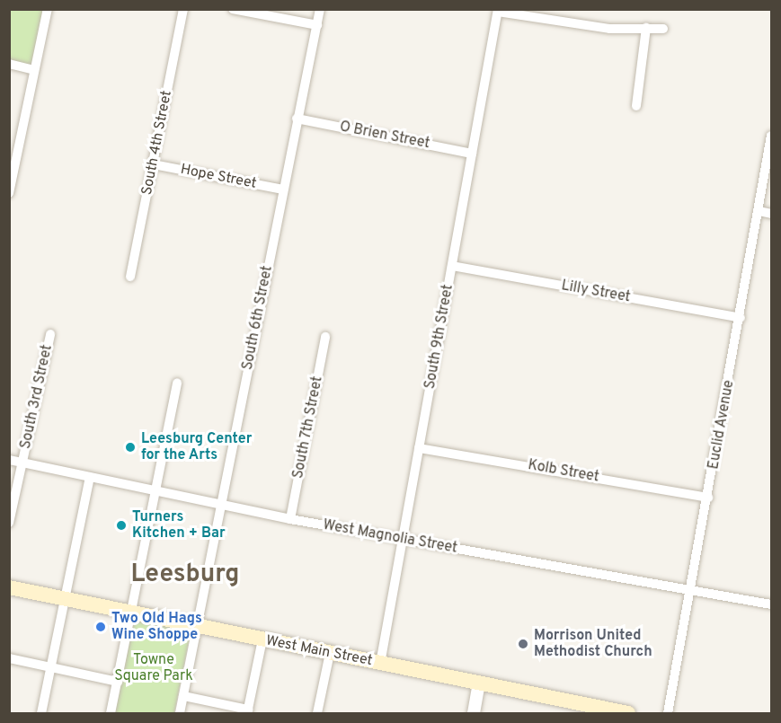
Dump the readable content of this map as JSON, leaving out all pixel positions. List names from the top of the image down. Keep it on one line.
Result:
{"streets":{"main road":["West Main Street"],"street":["O Brien Street","South 4th Street","Hope Street","Lilly Street","South 6th Street","South 9th Street","South 3rd Street","Euclid Avenue","South 7th Street","Kolb Street","West Magnolia Street"]},"crossings":[["O Brien Street","South 6th Street"],["O Brien Street","South 9th Street"],["South 4th Street","Hope Street"],["Hope Street","South 6th Street"],["Lilly Street","South 9th Street"],["Lilly Street","Euclid Avenue"],["South 6th Street","West Magnolia Street"],["South 6th Street","West Main Street"],["South 9th Street","Kolb Street"],["South 9th Street","West Magnolia Street"],["South 9th Street","West Main Street"],["South 3rd Street","West Magnolia Street"],["Euclid Avenue","Kolb Street"],["Euclid Avenue","West Magnolia Street"],["South 7th Street","West Magnolia Street"]],"districts":["Leesburg"],"parks":["Towne Square Park"],"places":["Leesburg Center for the Arts","Turners Kitchen + Bar","Two Old Hags Wine Shoppe","Morrison United Methodist Church"]}
